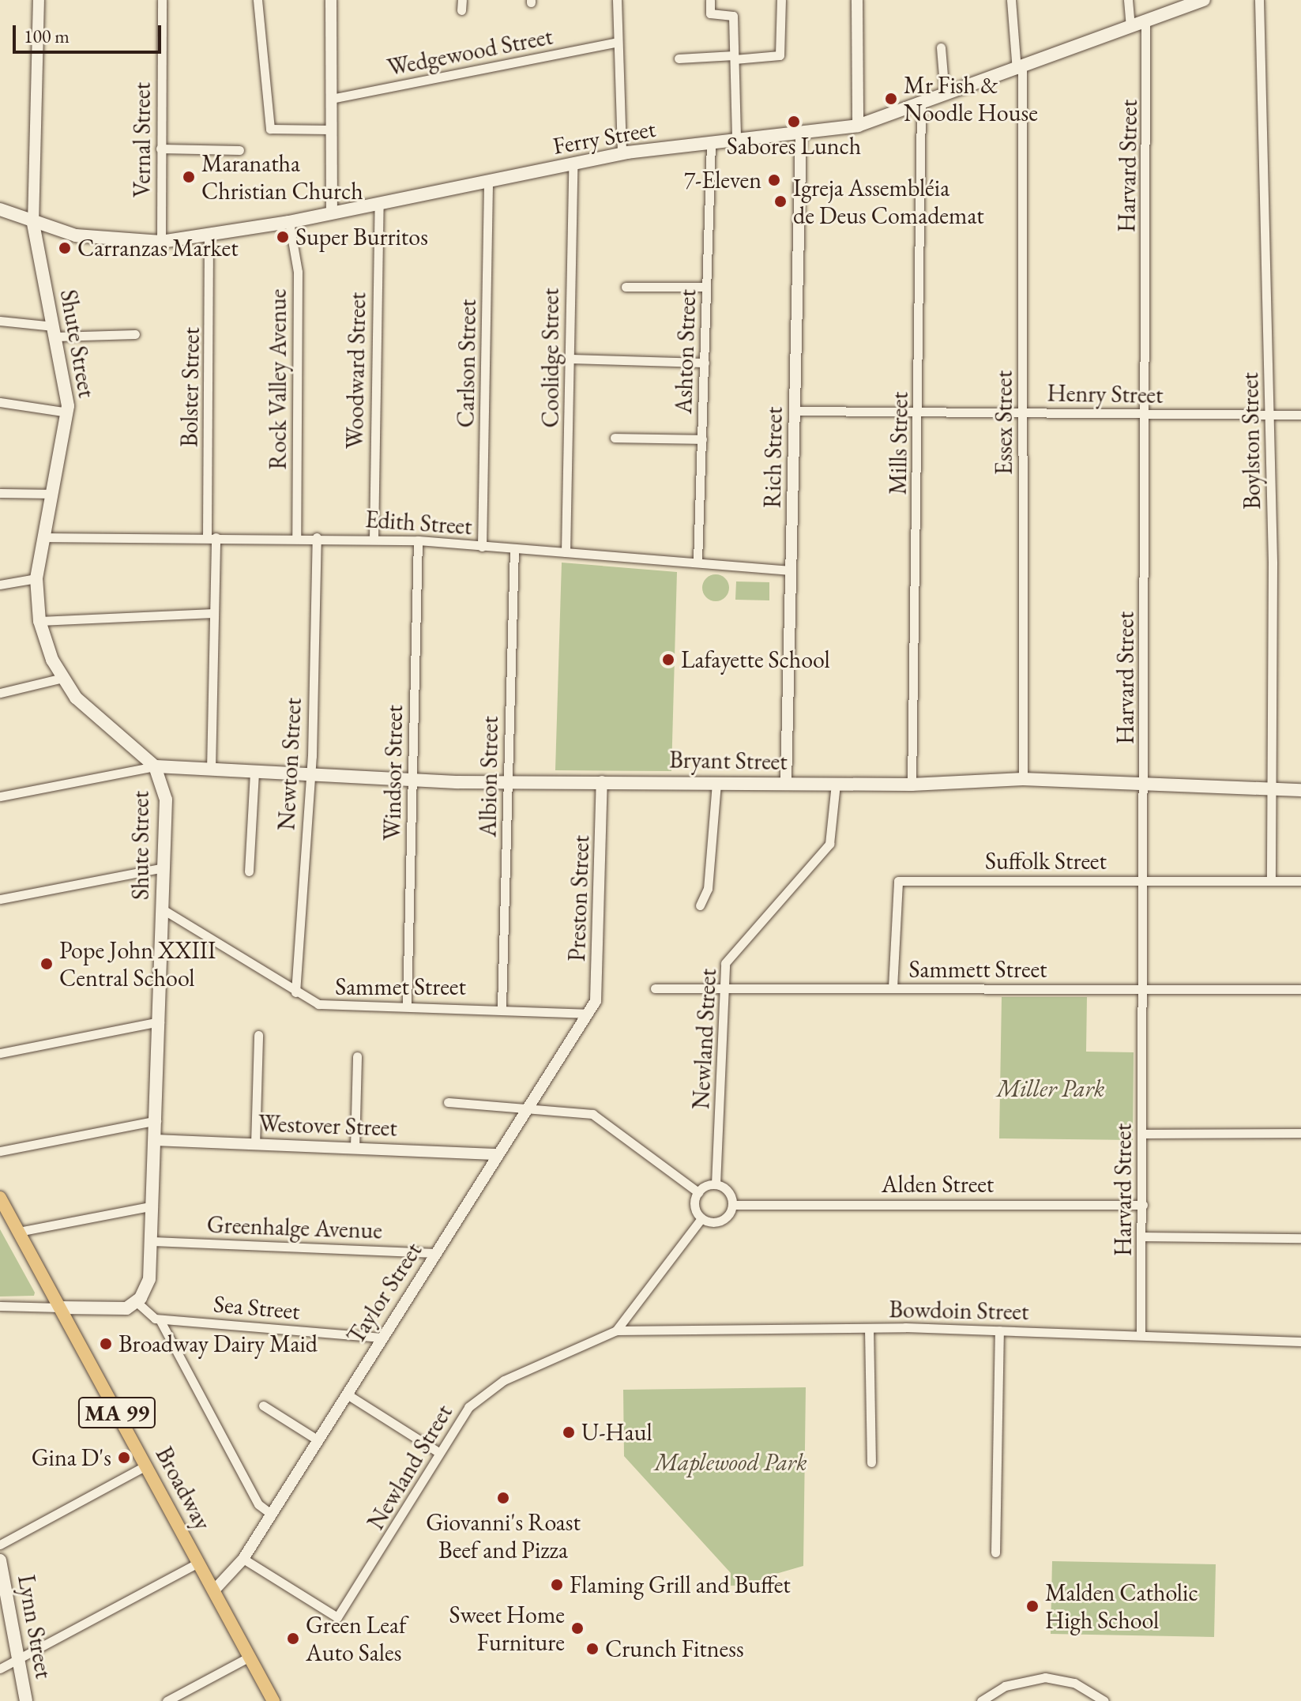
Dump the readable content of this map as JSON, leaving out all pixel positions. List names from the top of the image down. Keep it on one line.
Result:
{"streets":{"main road":["Ferry Street","Shute Street","Bryant Street","MA 99","Broadway","Lynn Street"],"street":["Wedgewood Street","Vernal Street","Harvard Street","Ashton Street","Coolidge Street","Carlson Street","Woodward Street","Rock Valley Avenue","Bolster Street","Henry Street","Essex Street","Boylston Street","Mills Street","Rich Street","Edith Street","Newton Street","Windsor Street","Albion Street","Suffolk Street","Preston Street","Sammett Street","Sammet Street","Newland Street","Westover Street","Alden Street","Greenhalge Avenue","Taylor Street","Sea Street","Bowdoin Street"]},"crossings":[["Ferry Street","Vernal Street"],["Ferry Street","Harvard Street"],["Ferry Street","Shute Street"],["Ferry Street","Ashton Street"],["Ferry Street","Coolidge Street"],["Ferry Street","Carlson Street"],["Ferry Street","Woodward Street"],["Ferry Street","Rock Valley Avenue"],["Ferry Street","Bolster Street"],["Ferry Street","Essex Street"],["Ferry Street","Mills Street"],["Ferry Street","Rich Street"],["Harvard Street","Henry Street"],["Harvard Street","Bryant Street"],["Harvard Street","Suffolk Street"],["Harvard Street","Sammett Street"],["Harvard Street","Alden Street"],["Harvard Street","Bowdoin Street"],["Shute Street","Edith Street"],["Shute Street","Bryant Street"],["Shute Street","Sammet Street"],["Shute Street","Westover Street"],["Shute Street","Greenhalge Avenue"],["Ashton Street","Edith Street"],["Coolidge Street","Edith Street"],["Carlson Street","Edith Street"],["Woodward Street","Edith Street"],["Rock Valley Avenue","Edith Street"],["Bolster Street","Edith Street"],["Bolster Street","Bryant Street"],["Henry Street","Essex Street"],["Henry Street","Boylston Street"],["Henry Street","Mills Street"],["Henry Street","Rich Street"],["Essex Street","Bryant Street"],["Boylston Street","Bryant Street"],["Boylston Street","Suffolk Street"],["Mills Street","Bryant Street"],["Rich Street","Edith Street"],["Rich Street","Bryant Street"],["Edith Street","Newton Street"],["Edith Street","Windsor Street"],["Edith Street","Albion Street"],["Bryant Street","Newton Street"],["Bryant Street","Windsor Street"],["Bryant Street","Albion Street"],["Bryant Street","Preston Street"],["Bryant Street","Newland Street"],["Newton Street","Sammet Street"],["Windsor Street","Sammet Street"],["Albion Street","Sammet Street"],["Suffolk Street","Sammett Street"],["Preston Street","Sammet Street"],["Preston Street","Taylor Street"],["Sammett Street","Newland Street"],["Sammet Street","Taylor Street"],["Newland Street","Alden Street"],["Newland Street","Taylor Street"],["Newland Street","Bowdoin Street"],["Westover Street","Taylor Street"],["Greenhalge Avenue","Taylor Street"],["Taylor Street","Sea Street"],["Taylor Street","Broadway"]],"parks":["Miller Park","Maplewood Park"],"places":["Mr Fish & Noodle House","Sabores Lunch","Maranatha Christian Church","7-Eleven","Igreja Assembléia de Deus Comademat","Super Burritos","Carranzas Market","Lafayette School","Pope John XXIII Central School","Broadway Dairy Maid","U-Haul","Gina D's","Giovanni's Roast Beef and Pizza","Flaming Grill and Buffet","Malden Catholic High School","Sweet Home Furniture","Green Leaf Auto Sales","Crunch Fitness"],"scale_bar":"100 m"}
